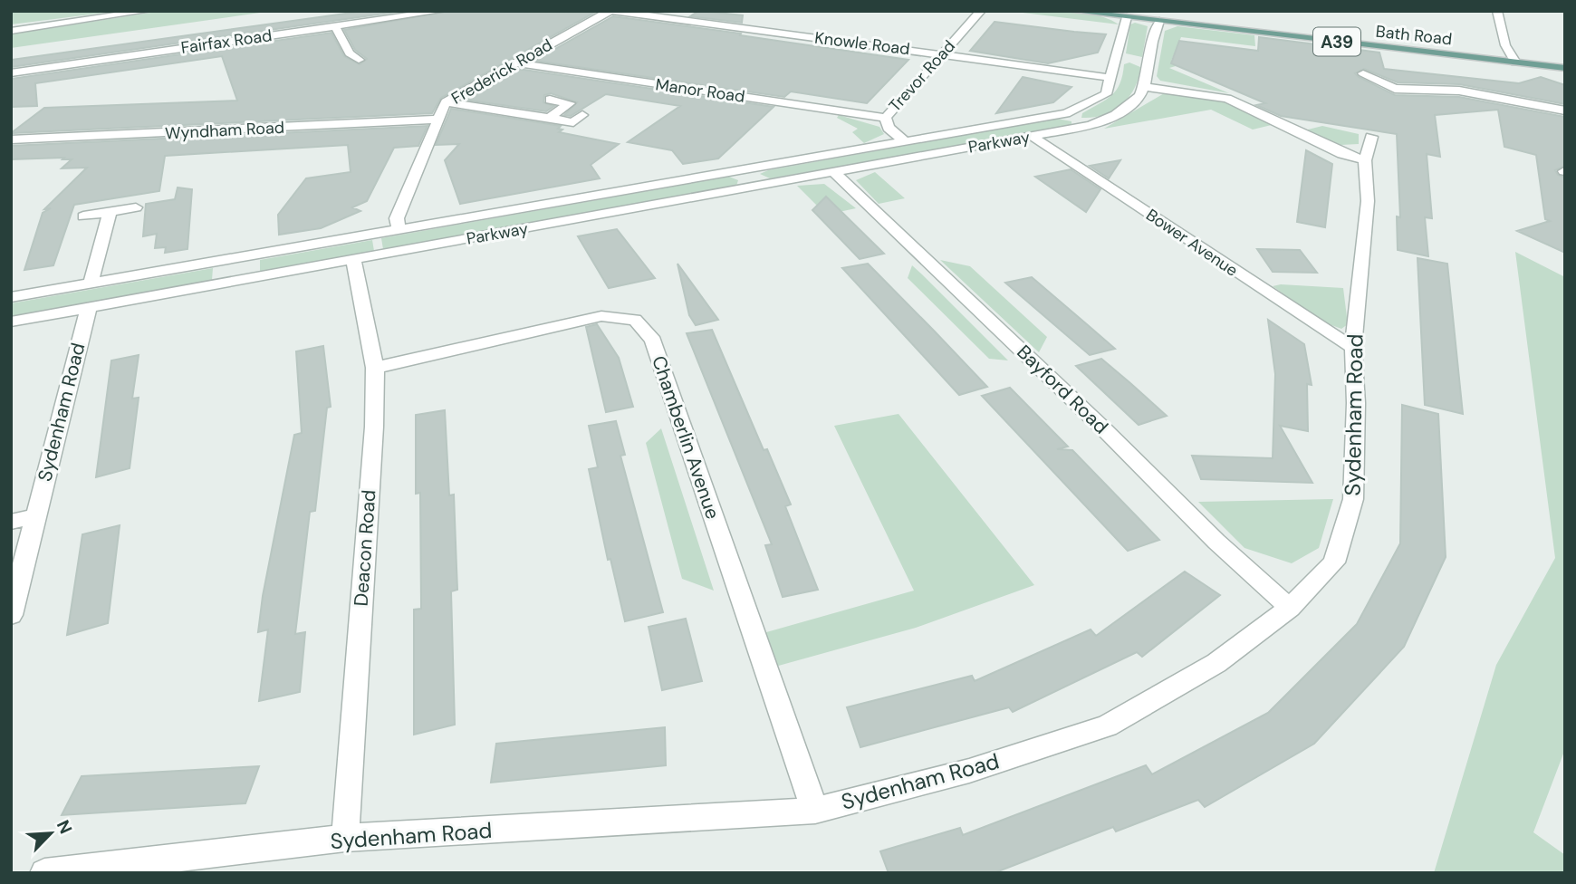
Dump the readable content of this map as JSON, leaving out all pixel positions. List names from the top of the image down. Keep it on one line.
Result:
{"streets":{"main road":["Bath Road","A39"],"street":["Fairfax Road","Knowle Road","Frederick Road","Trevor Road","Manor Road","Wyndham Road","Parkway","Bower Avenue","Bayford Road","Sydenham Road","Chamberlin Avenue","Deacon Road"]},"crossings":[["Bath Road","Parkway"],["Knowle Road","Frederick Road"],["Knowle Road","Trevor Road"],["Knowle Road","Parkway"],["Frederick Road","Manor Road"],["Frederick Road","Wyndham Road"],["Frederick Road","Parkway"],["Trevor Road","Manor Road"],["Trevor Road","Parkway"],["Parkway","Bower Avenue"],["Parkway","Bayford Road"],["Parkway","Sydenham Road"],["Parkway","Deacon Road"],["Bower Avenue","Sydenham Road"],["Bayford Road","Sydenham Road"],["Sydenham Road","Chamberlin Avenue"],["Sydenham Road","Deacon Road"],["Chamberlin Avenue","Deacon Road"]],"north":"top right"}
